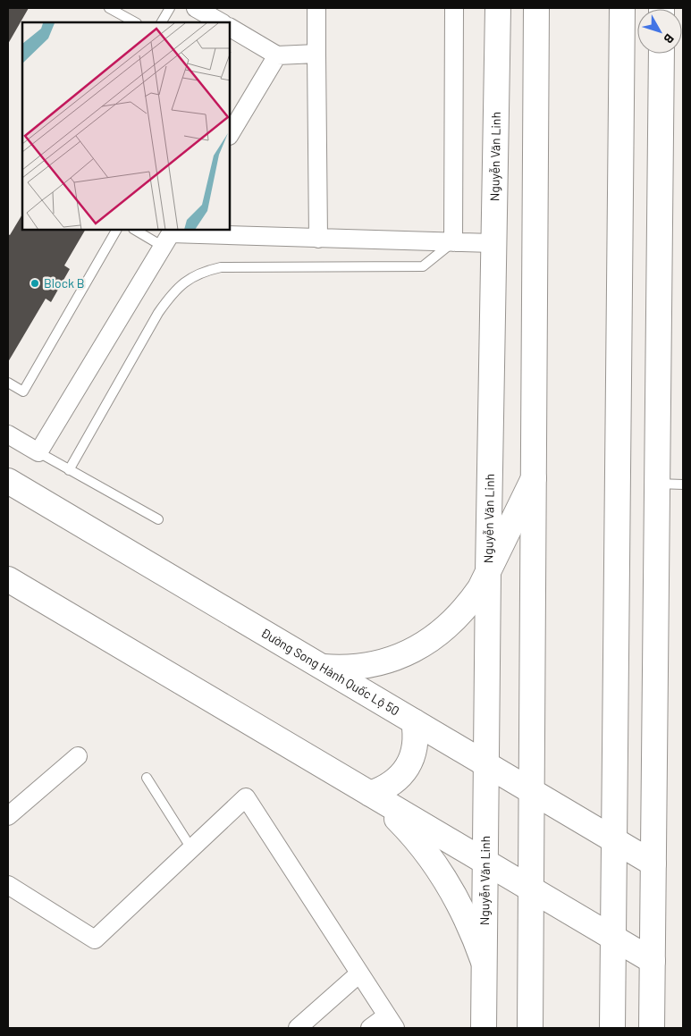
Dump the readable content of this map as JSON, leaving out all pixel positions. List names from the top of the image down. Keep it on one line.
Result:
{"streets":{"main road":["Nguyễn Văn Linh","Đường Song Hành Quốc Lộ 50"]},"crossings":[["Nguyễn Văn Linh","Đường Song Hành Quốc Lộ 50"]],"places":["Block B"],"north":"bottom right"}
